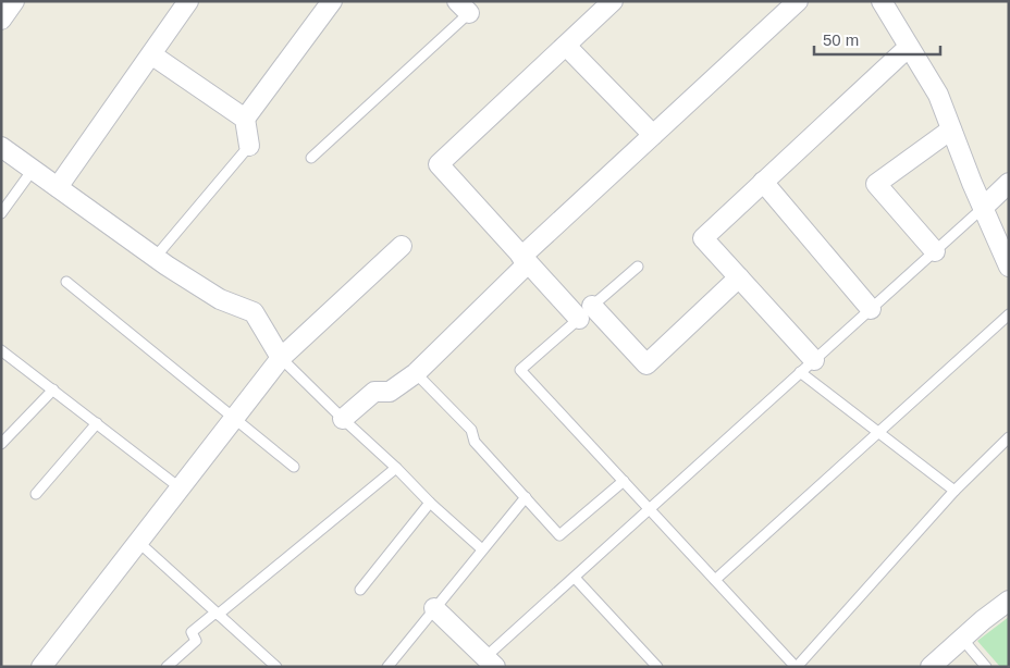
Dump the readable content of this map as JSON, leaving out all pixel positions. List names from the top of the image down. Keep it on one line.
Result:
{"scale_bar":"50 m"}
